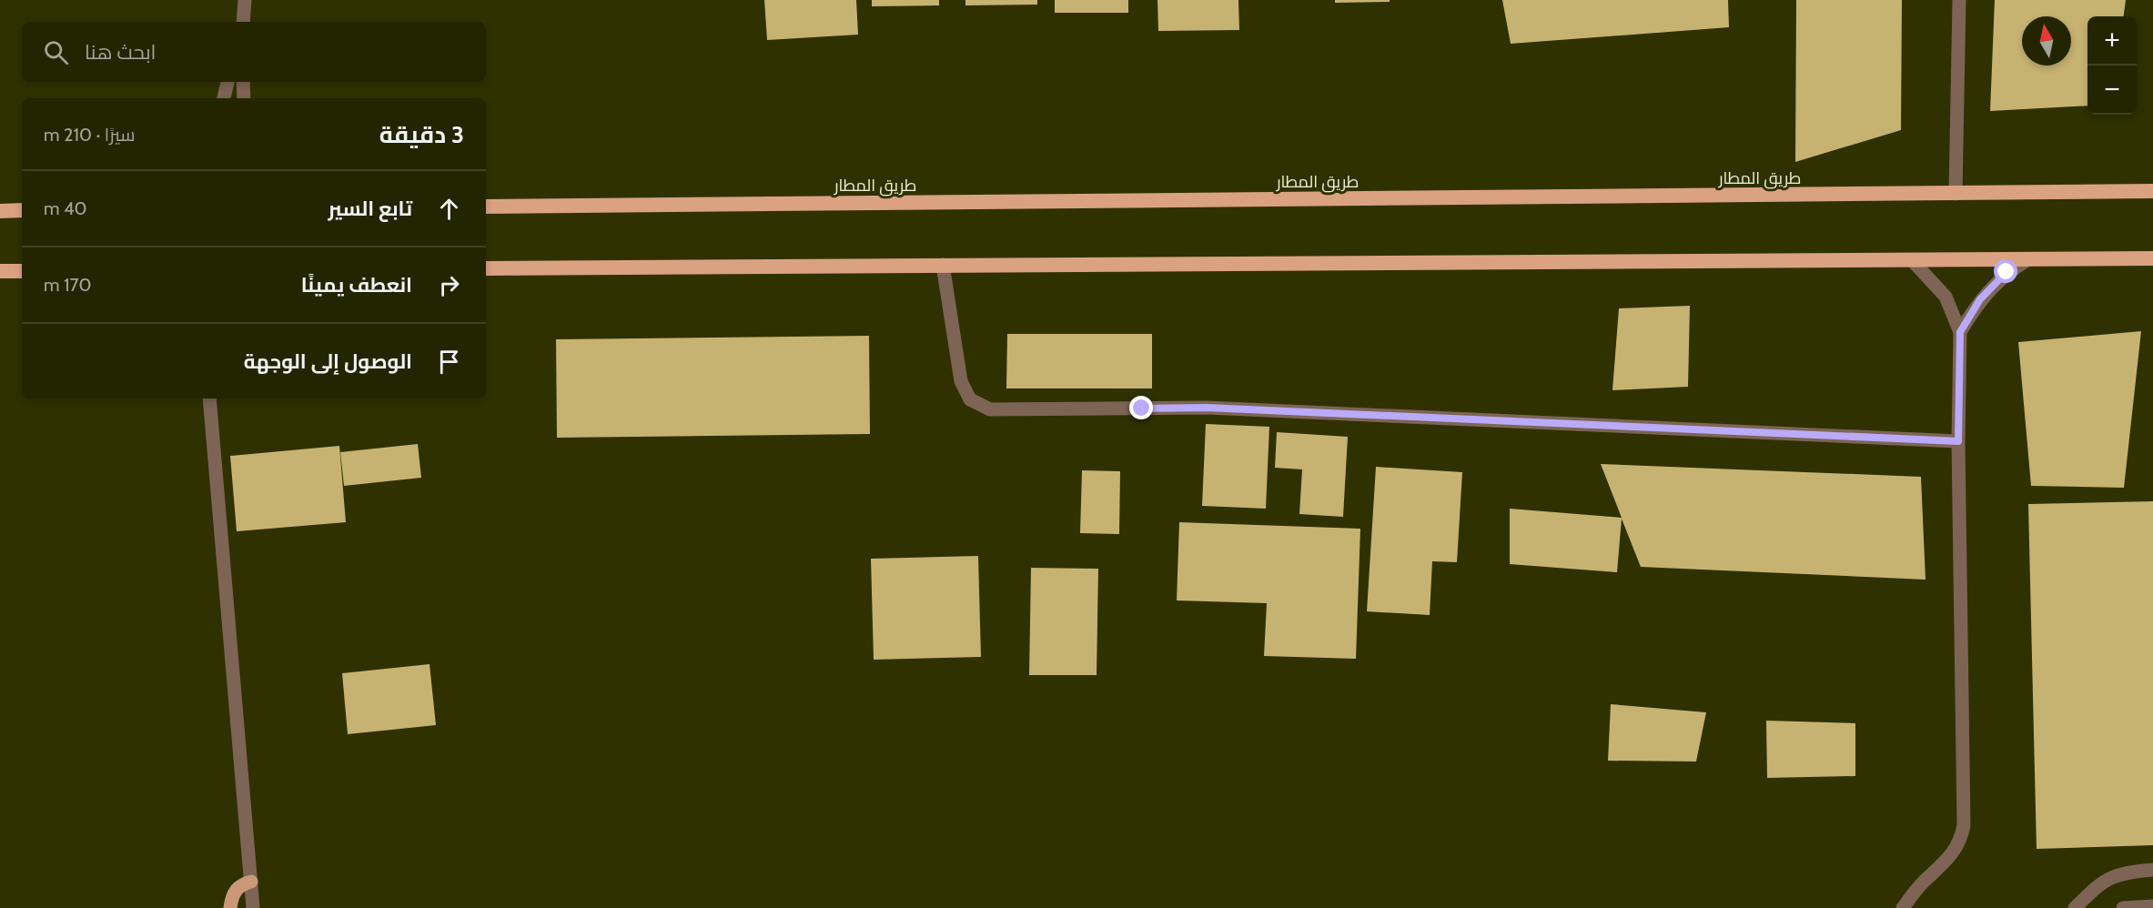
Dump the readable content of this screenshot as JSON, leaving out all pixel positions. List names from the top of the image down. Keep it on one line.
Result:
{"streets":{"highway":["طريق المطار"]},"north":"top","page":{"map_buttons":["+","−"],"search":"ابحث هنا","heading":["3 دقيقة","سيرًا · 210 m"],"list":[["تابع السير","40 m"],["انعطف يمينًا","170 m"],"الوصول إلى الوجهة"]}}
